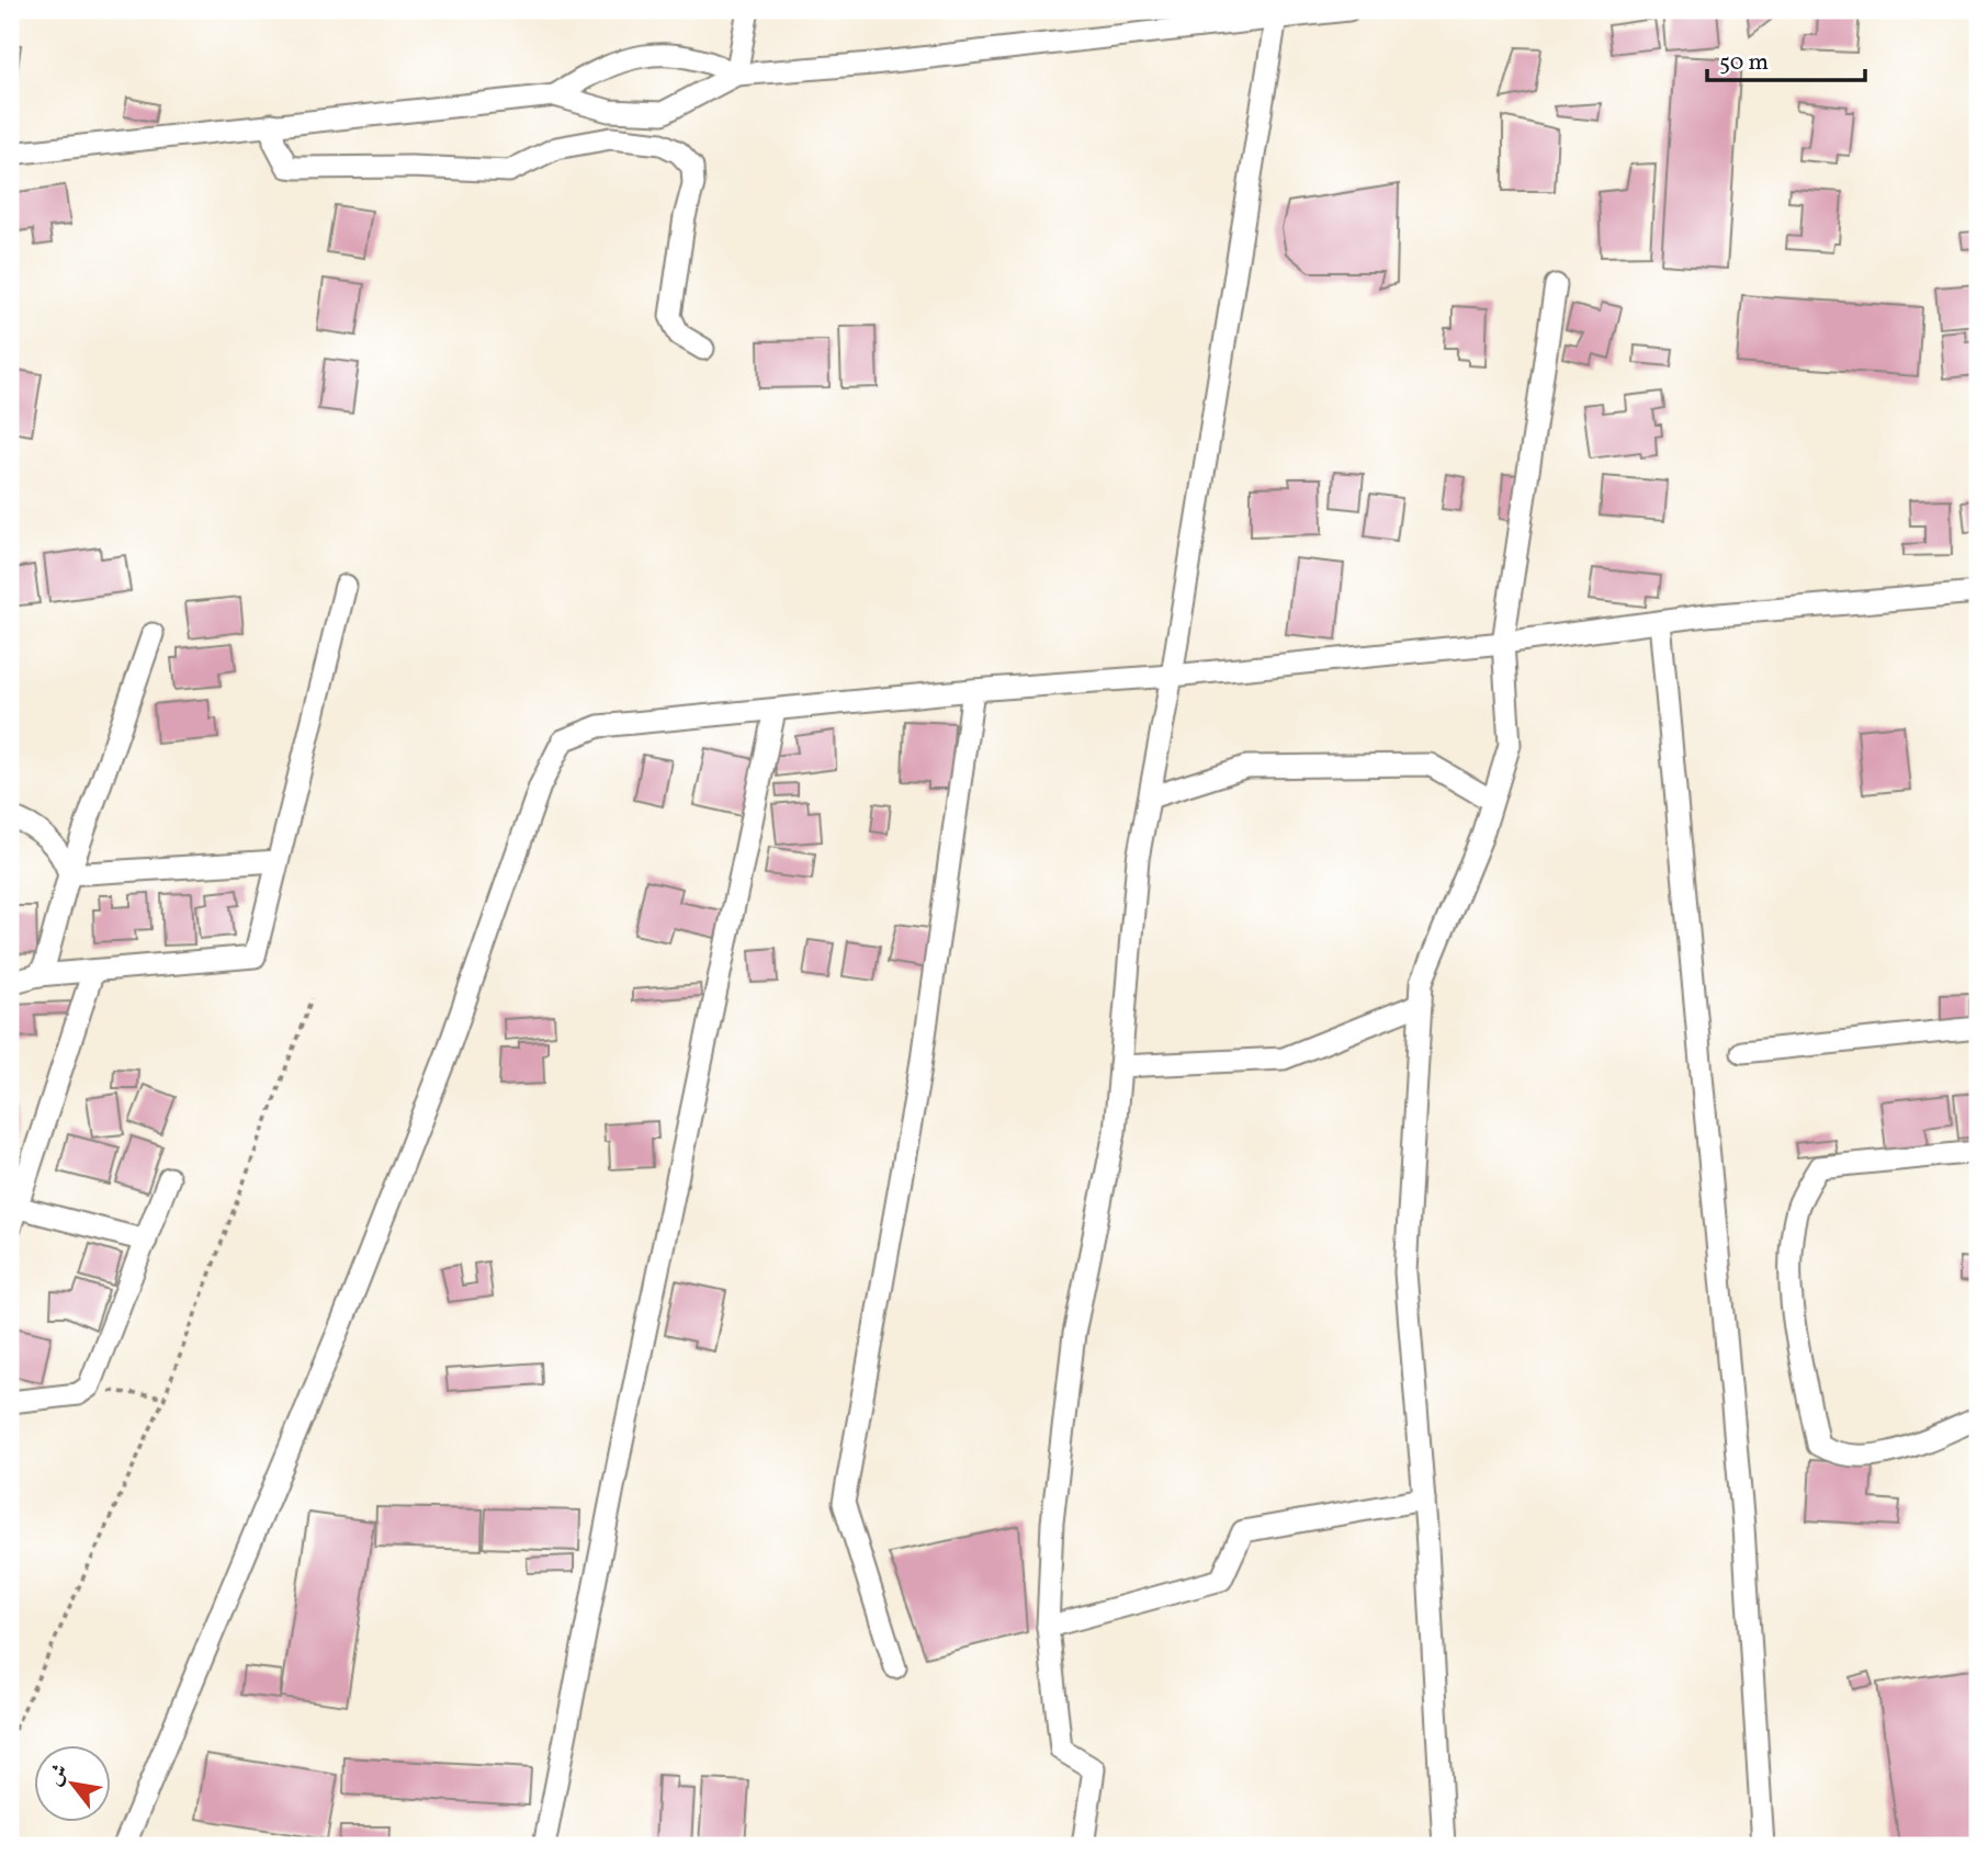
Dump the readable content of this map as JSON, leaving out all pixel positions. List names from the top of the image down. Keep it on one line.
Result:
{"scale_bar":"50 m","north":"top left"}
